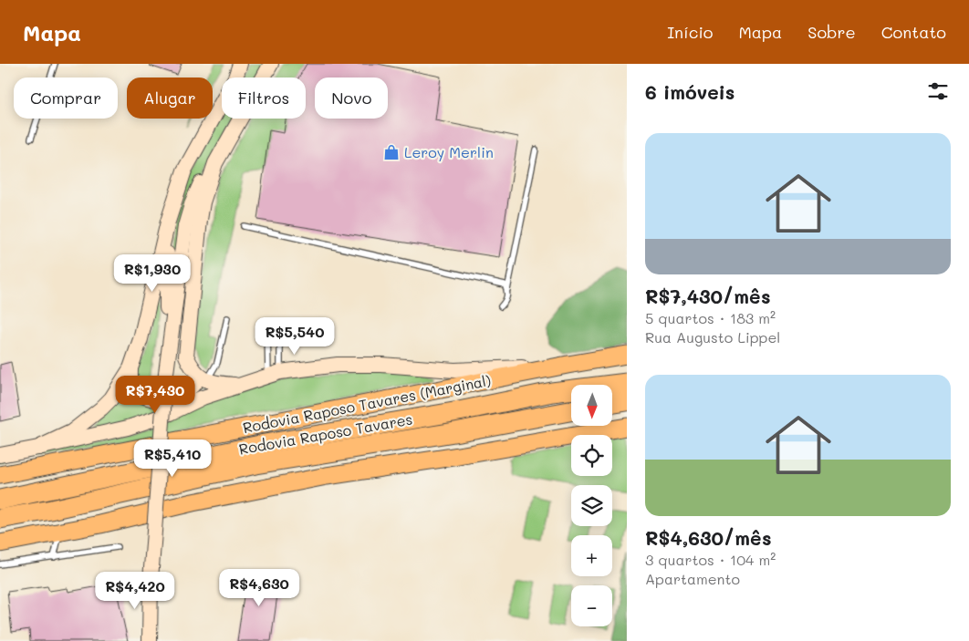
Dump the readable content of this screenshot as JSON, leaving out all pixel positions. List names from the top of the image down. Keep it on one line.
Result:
{"streets":{"highway":["Rodovia Raposo Tavares (Marginal)","Rodovia Raposo Tavares"]},"places":{"shop":["Leroy Merlin"]},"north":"bottom","page":{"header":"Mapa","nav":["Início","Mapa","Sobre","Contato"],"heading":"6 imóveis","chip":["Comprar","Alugar","Filtros","Novo"],"list":[{"name":"R$7,430/mês","note":"5 quartos · 183 m² · Rua Augusto Lippel"},{"name":"R$4,630/mês","note":"3 quartos · 104 m² · Apartamento"}],"price":["R$1,930","R$5,540","R$7,430","R$5,410","R$4,630","R$4,420"],"map_buttons":["+","−"]}}
